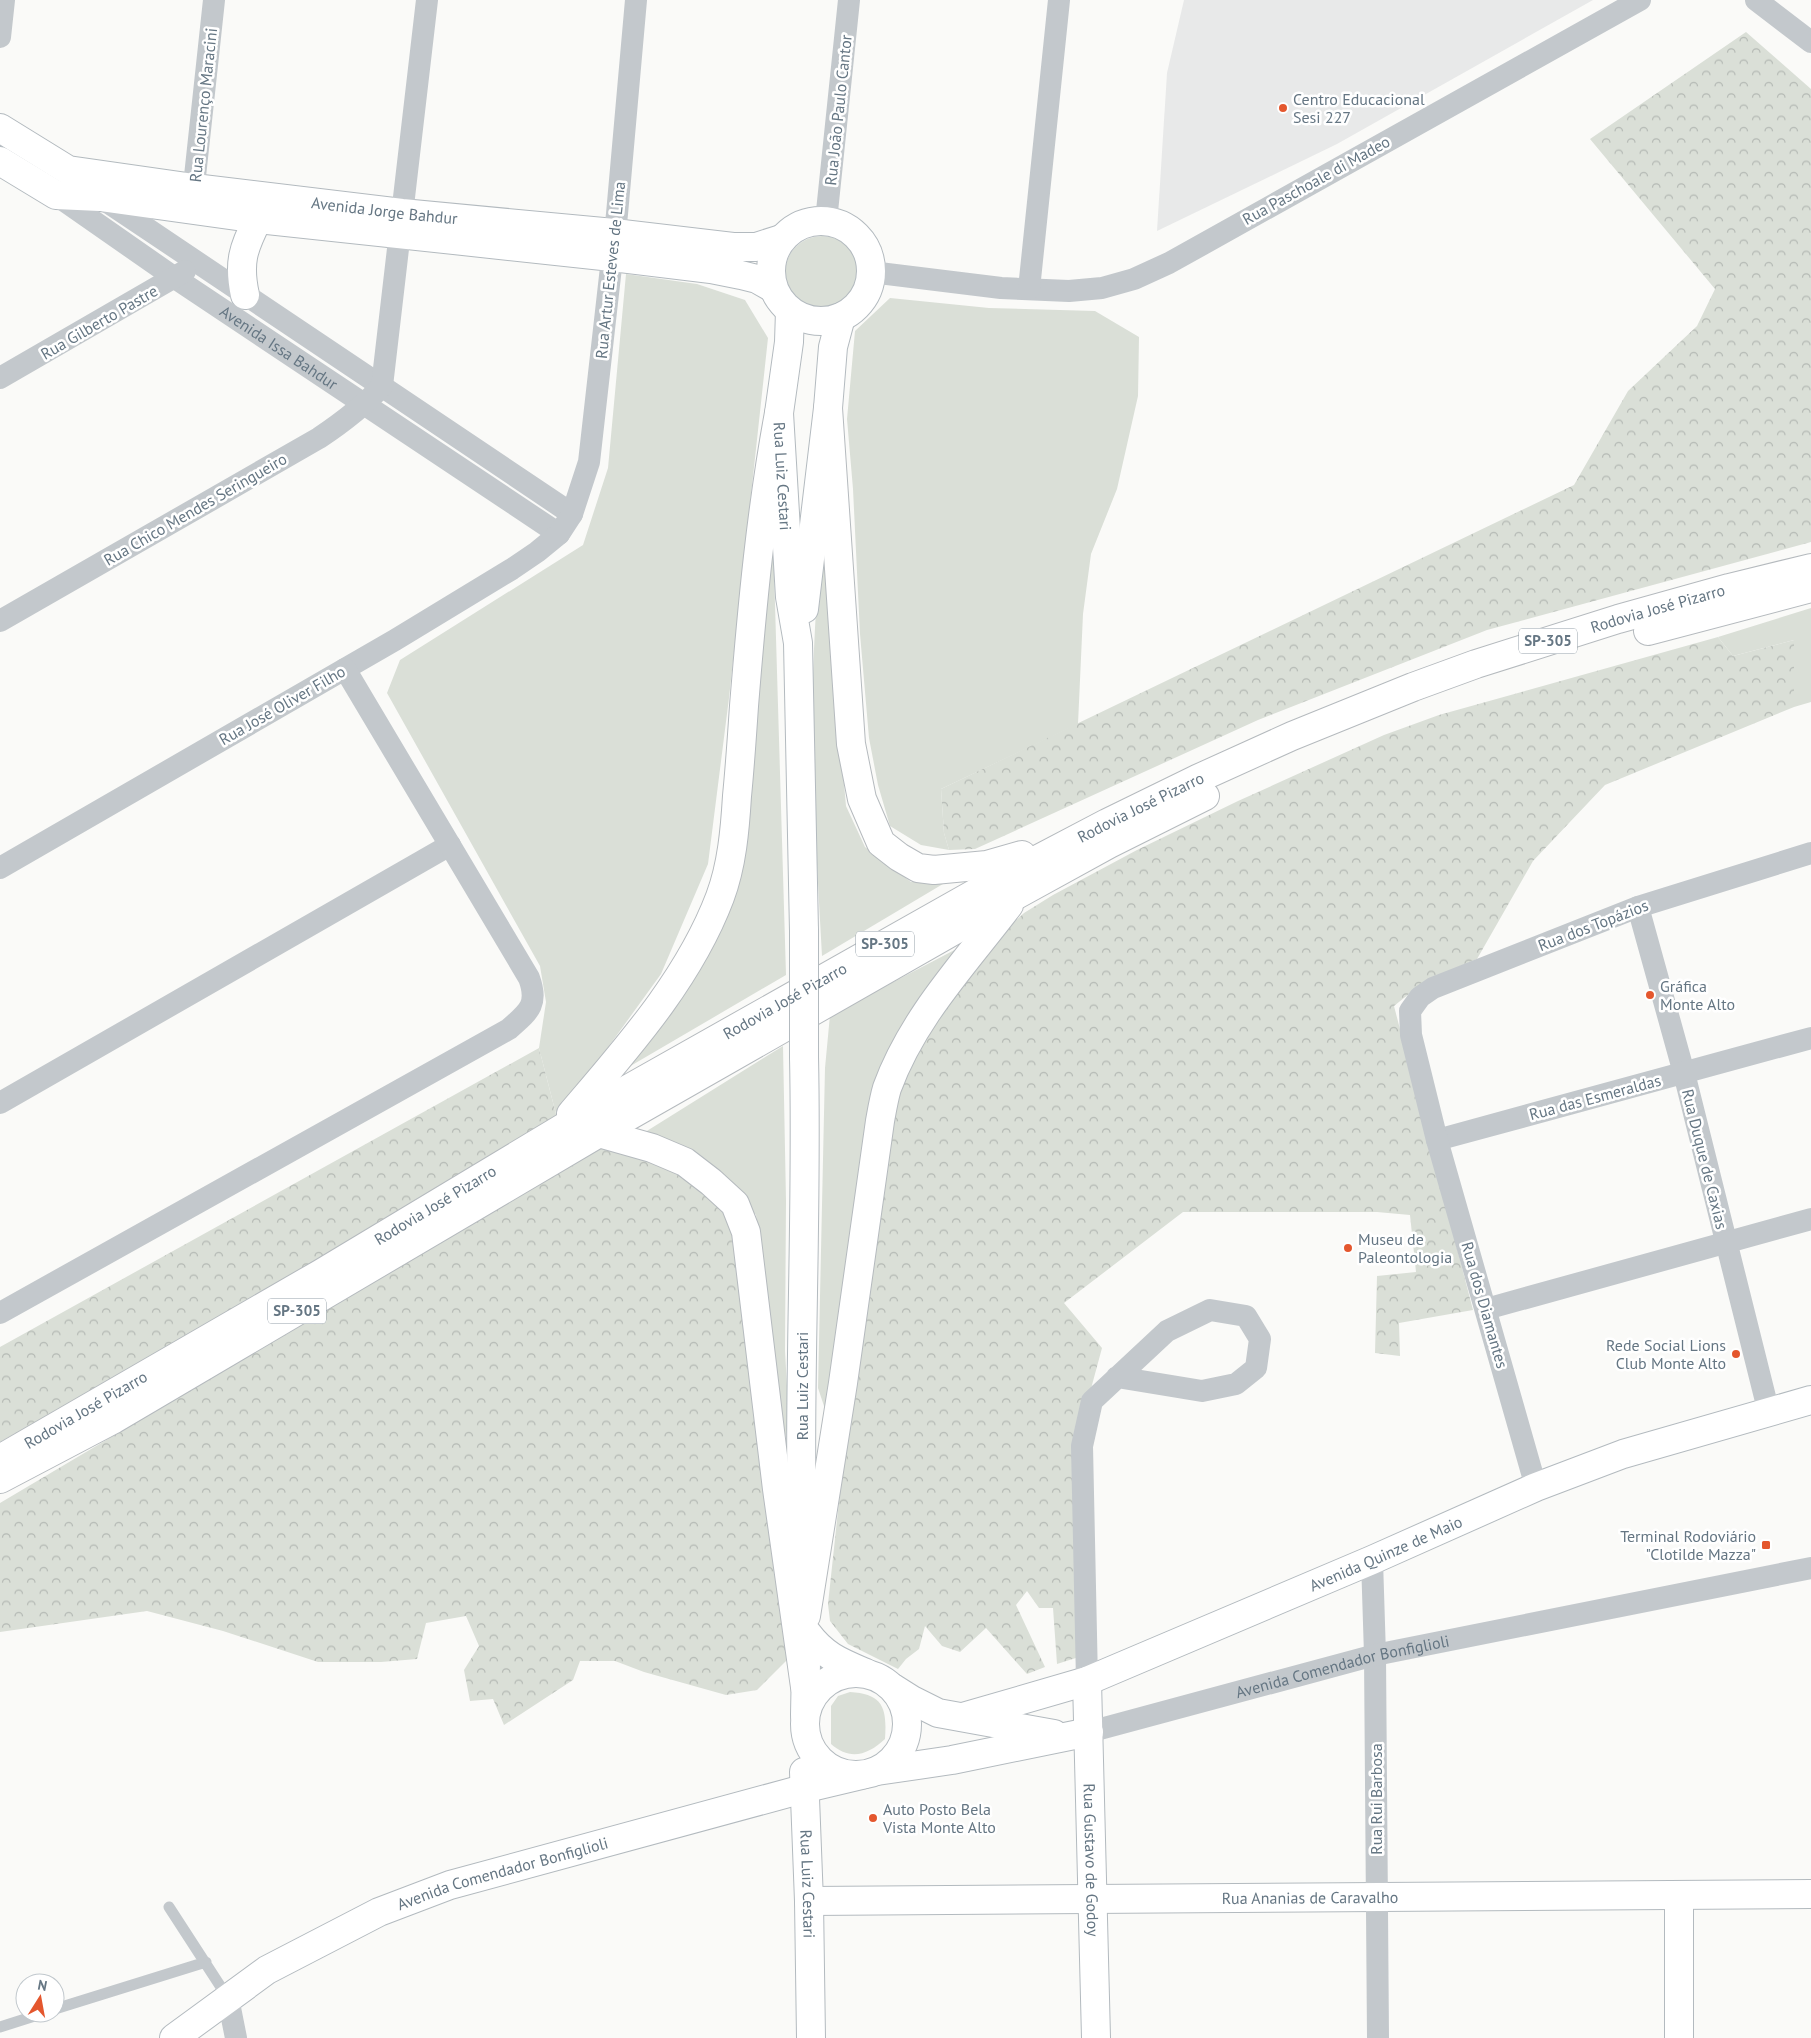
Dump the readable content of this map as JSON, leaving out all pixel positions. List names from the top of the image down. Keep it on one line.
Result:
{"streets":{"street":["Rua Lourenço Maracini","Rua João Paulo Cantor","Rua Paschoale di Madeo","Avenida Jorge Bahdur","Rua Artur Esteves de Lima","Rua Gilberto Pastre","Avenida Issa Bahdur","Rua Luiz Cestari","Rua Chico Mendes Seringueiro","Rodovia José Pizarro","SP-305","Rua José Oliver Filho","Rua dos Topázios","Rua das Esmeraldas","Rua Duque de Caxias","Rua dos Diamantes","Avenida Quinze de Maio","Avenida Comendador Bonfiglioli","Rua Rui Barbosa","Rua Gustavo de Godoy","Rua Ananias de Caravalho"]},"crossings":[["Rua Lourenço Maracini","Avenida Jorge Bahdur"],["Rua João Paulo Cantor","Rua Paschoale di Madeo"],["Rua João Paulo Cantor","Avenida Jorge Bahdur"],["Rua João Paulo Cantor","Rua Luiz Cestari"],["Rua Paschoale di Madeo","Avenida Jorge Bahdur"],["Rua Paschoale di Madeo","Rua Luiz Cestari"],["Avenida Jorge Bahdur","Rua Artur Esteves de Lima"],["Avenida Jorge Bahdur","Avenida Issa Bahdur"],["Avenida Jorge Bahdur","Rua Luiz Cestari"],["Rua Artur Esteves de Lima","Avenida Issa Bahdur"],["Rua Artur Esteves de Lima","Rua José Oliver Filho"],["Rua Gilberto Pastre","Avenida Issa Bahdur"],["Avenida Issa Bahdur","Rua Chico Mendes Seringueiro"],["Avenida Issa Bahdur","Rua José Oliver Filho"],["Rua Luiz Cestari","Avenida Comendador Bonfiglioli"],["Rua Luiz Cestari","Rua Ananias de Caravalho"],["Rua dos Topázios","Rua Duque de Caxias"],["Rua dos Topázios","Rua dos Diamantes"],["Rua das Esmeraldas","Rua Duque de Caxias"],["Rua das Esmeraldas","Rua dos Diamantes"],["Rua Duque de Caxias","Avenida Quinze de Maio"],["Rua dos Diamantes","Avenida Quinze de Maio"],["Avenida Quinze de Maio","Rua Rui Barbosa"],["Avenida Quinze de Maio","Rua Gustavo de Godoy"],["Avenida Comendador Bonfiglioli","Rua Rui Barbosa"],["Avenida Comendador Bonfiglioli","Rua Gustavo de Godoy"],["Rua Rui Barbosa","Rua Ananias de Caravalho"],["Rua Gustavo de Godoy","Rua Ananias de Caravalho"]],"places":{"other":["Centro Educacional Sesi 227","Gráfica Monte Alto","Museu de Paleontologia","Rede Social Lions Club Monte Alto","Auto Posto Bela Vista Monte Alto"],"transit":["Terminal Rodoviário \"Clotilde Mazza\""]},"north":"top"}
